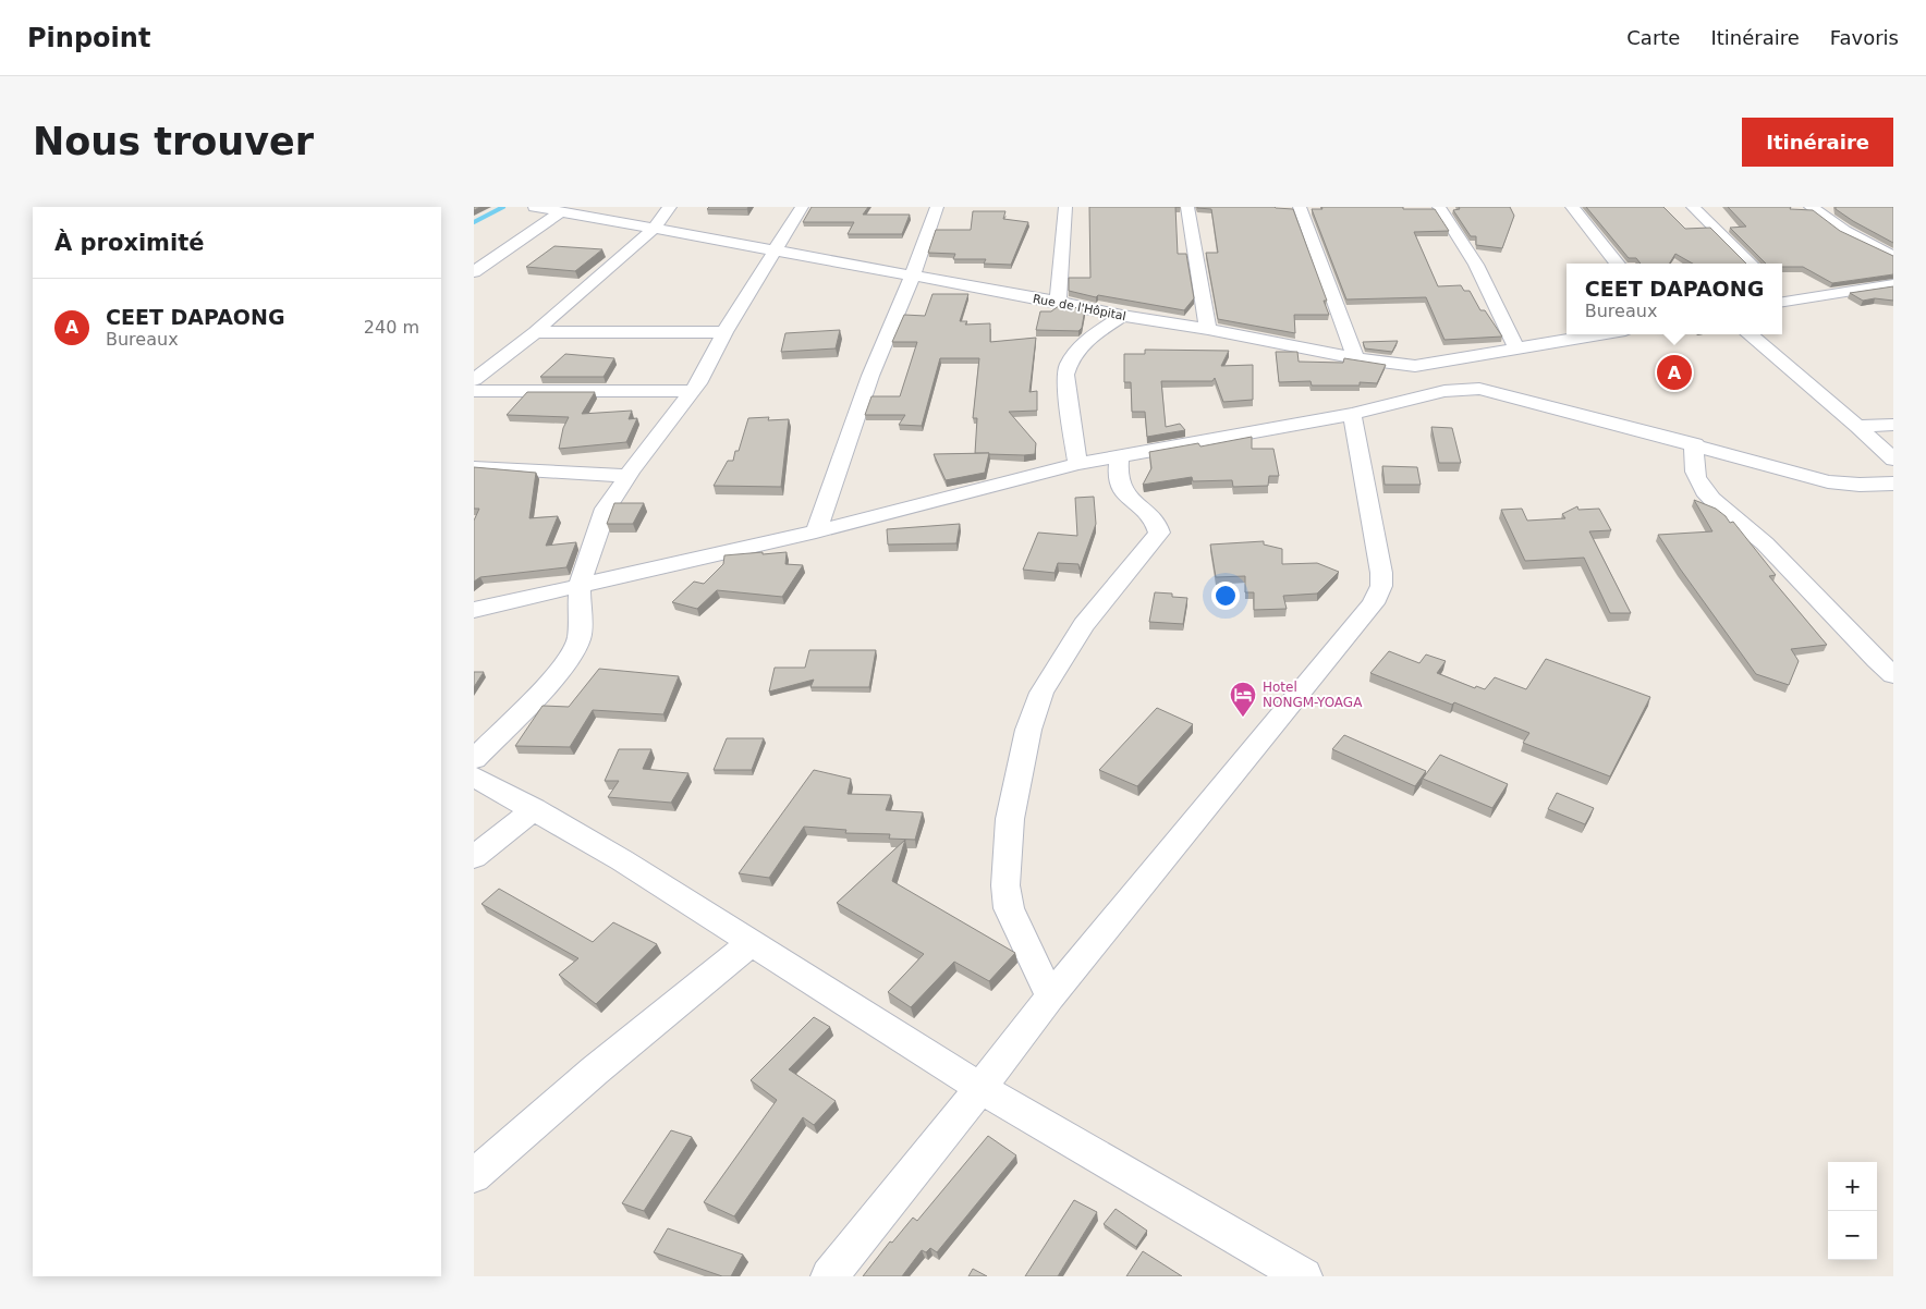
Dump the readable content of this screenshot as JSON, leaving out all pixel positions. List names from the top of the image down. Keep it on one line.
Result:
{"streets":{"street":["Rue de l'Hôpital"]},"places":{"hotel":["Hotel NONGM-YOAGA"]},"page":{"header":"Pinpoint","nav":["Carte","Itinéraire","Favoris"],"buttons":"Itinéraire","title":"Nous trouver","heading":"À proximité","popup":["CEET DAPAONG","Bureaux"],"list":[{"mark":"A","name":"CEET DAPAONG","note":"Bureaux","value":"240 m"}],"pins":"A","map_buttons":["+","−"]}}
